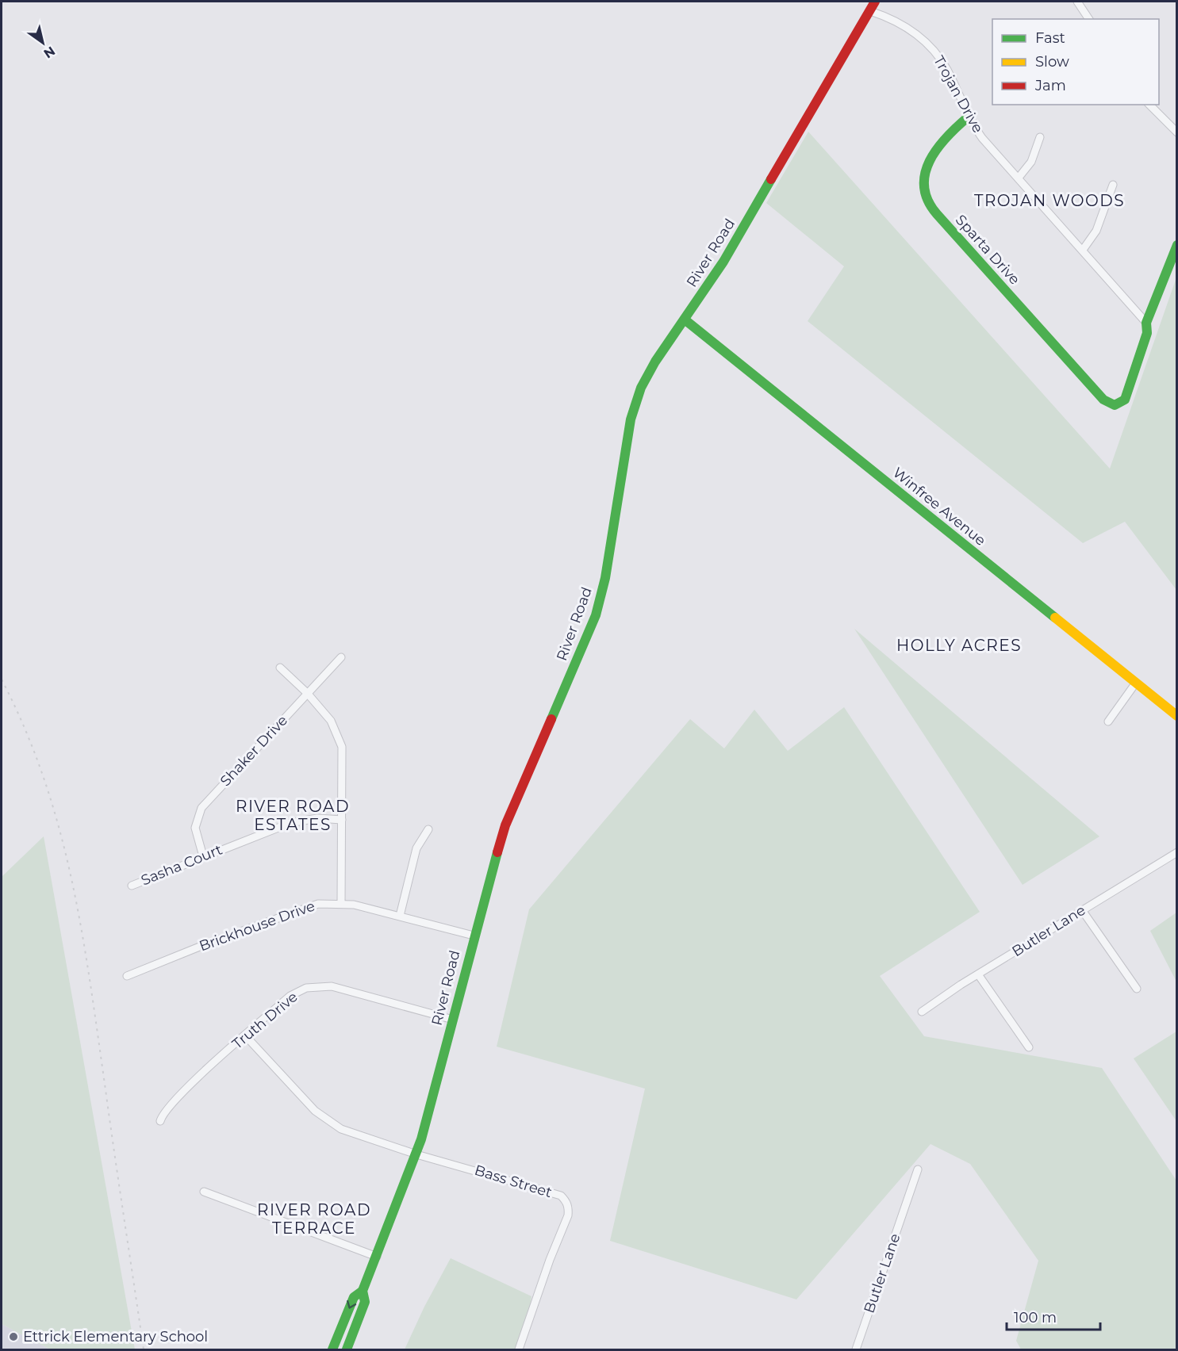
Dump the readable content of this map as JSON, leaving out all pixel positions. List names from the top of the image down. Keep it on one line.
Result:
{"streets":{"main road":["Sparta Drive","River Road","Winfree Avenue"],"street":["Trojan Drive","Shaker Drive","Sasha Court","Brickhouse Drive","Butler Lane","Truth Drive","Bass Street"]},"crossings":[["Trojan Drive","Sparta Drive"],["Trojan Drive","River Road"],["River Road","Winfree Avenue"],["River Road","Brickhouse Drive"],["River Road","Truth Drive"],["River Road","Bass Street"],["Shaker Drive","Sasha Court"],["Truth Drive","Bass Street"]],"districts":["TROJAN WOODS","HOLLY ACRES","RIVER ROAD ESTATES","RIVER ROAD TERRACE"],"places":["Ettrick Elementary School"],"legend":["Fast","Slow","Jam"],"scale_bar":"100 m","north":"bottom right"}
